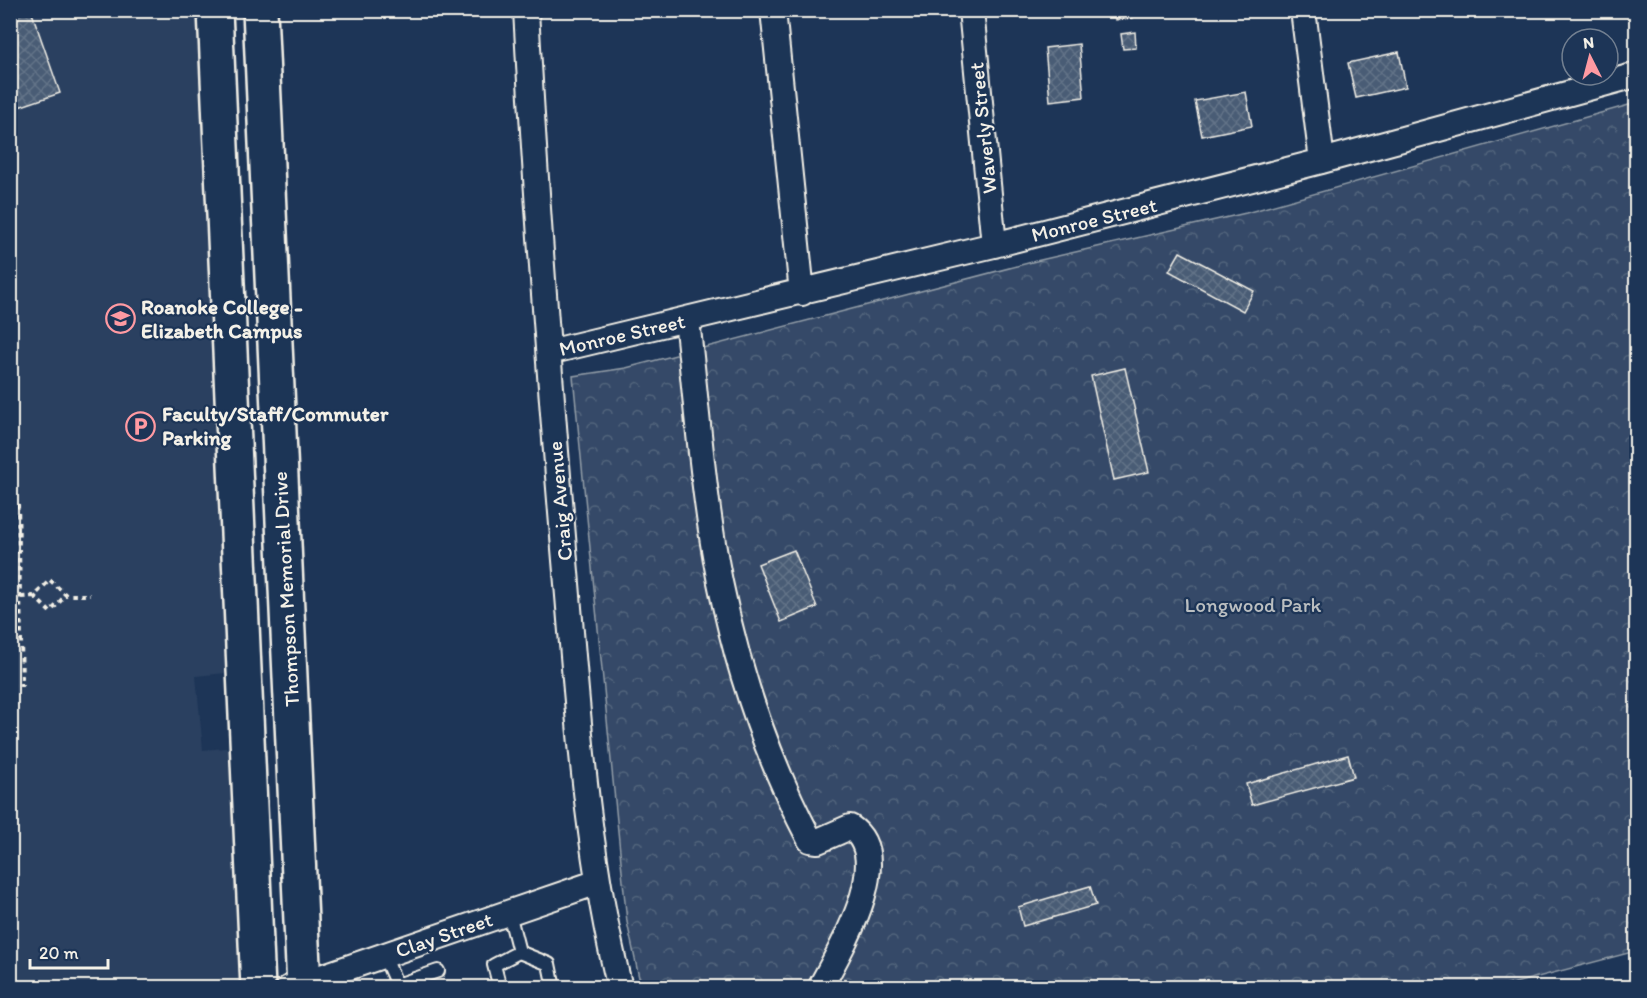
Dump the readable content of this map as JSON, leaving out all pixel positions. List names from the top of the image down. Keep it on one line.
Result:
{"streets":{"main road":["Thompson Memorial Drive"],"street":["Waverly Street","Monroe Street","Craig Avenue","Clay Street"]},"crossings":[["Waverly Street","Monroe Street"],["Monroe Street","Craig Avenue"],["Craig Avenue","Clay Street"],["Thompson Memorial Drive","Clay Street"]],"parks":["Longwood Park"],"places":{"school or university":["Roanoke College - Elizabeth Campus"],"parking":["Faculty/Staff/Commuter Parking"]},"scale_bar":"20 m","north":"top"}
